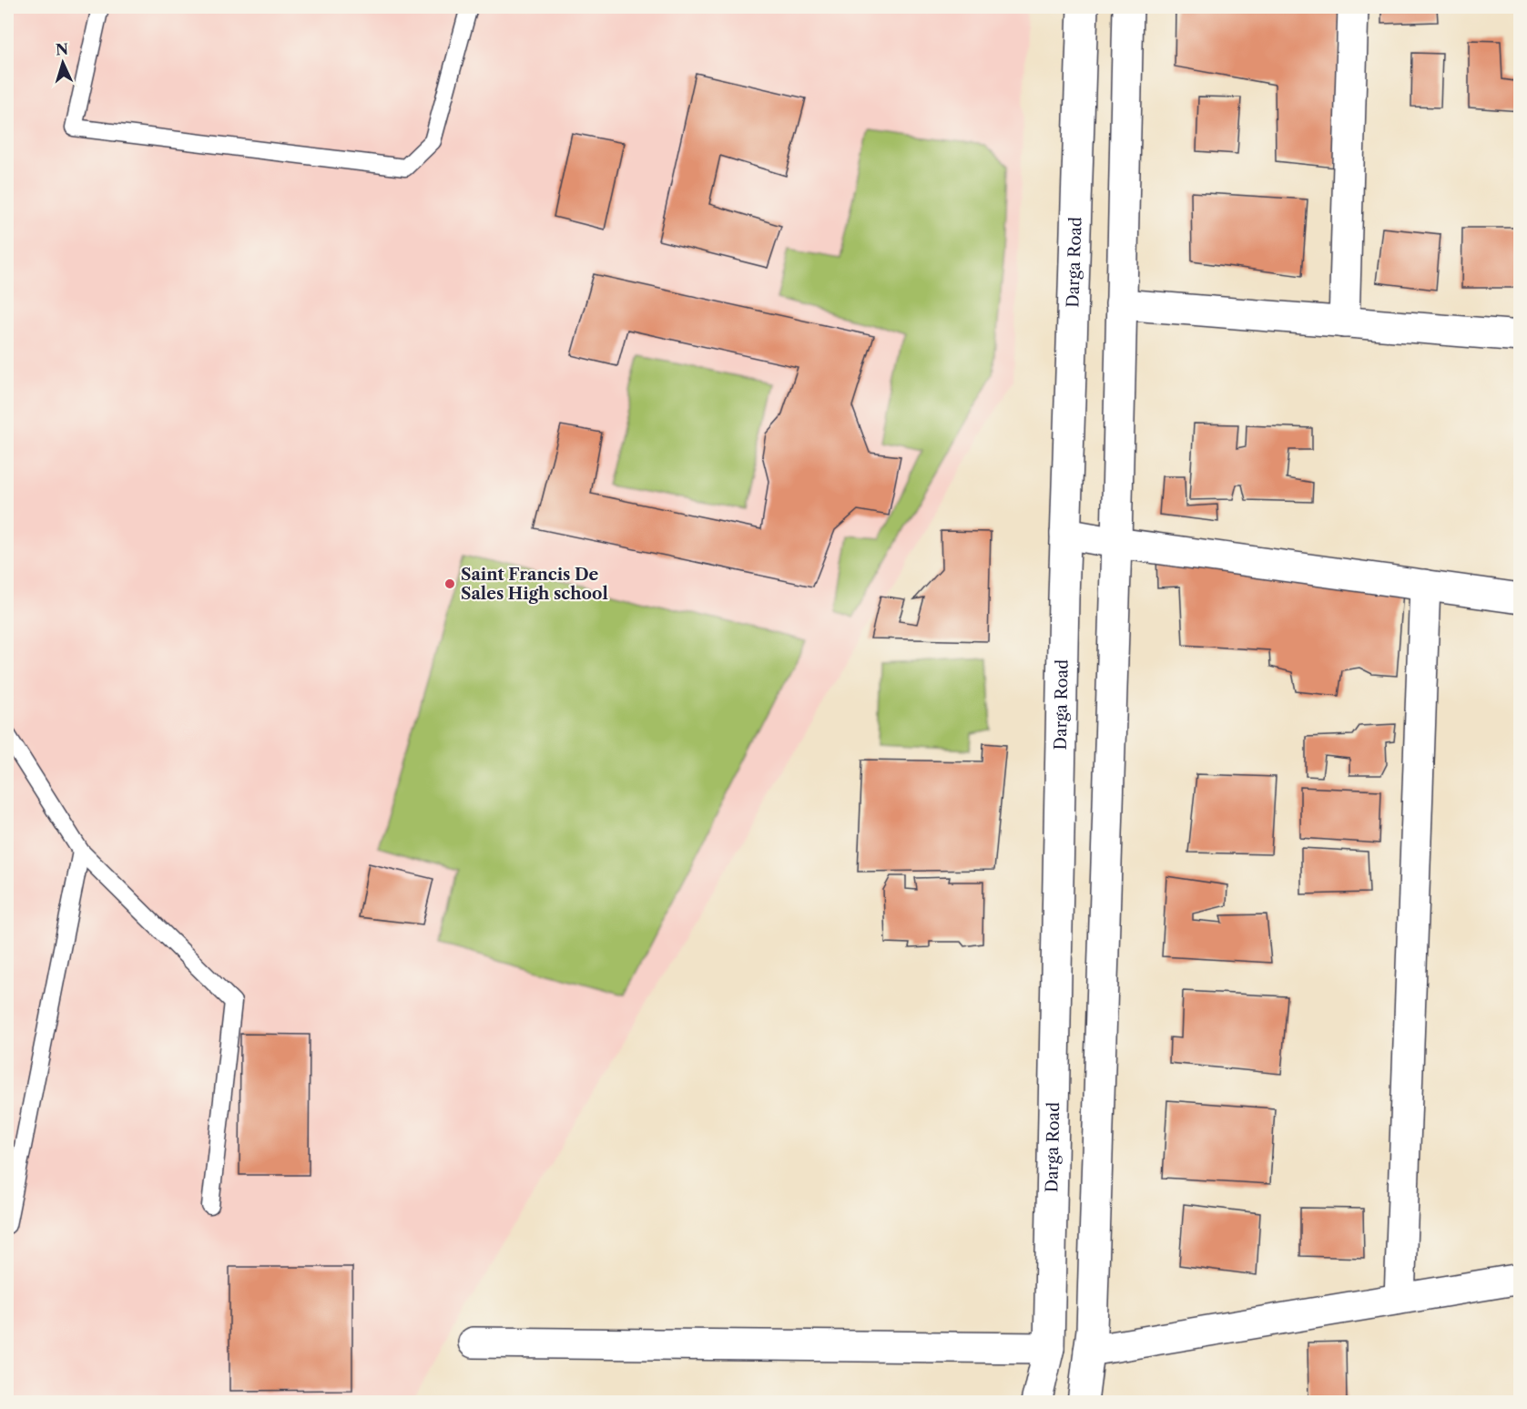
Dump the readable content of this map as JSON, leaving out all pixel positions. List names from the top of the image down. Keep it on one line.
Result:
{"streets":{"street":["Darga Road"]},"places":["Saint Francis De Sales High school"],"north":"top"}
